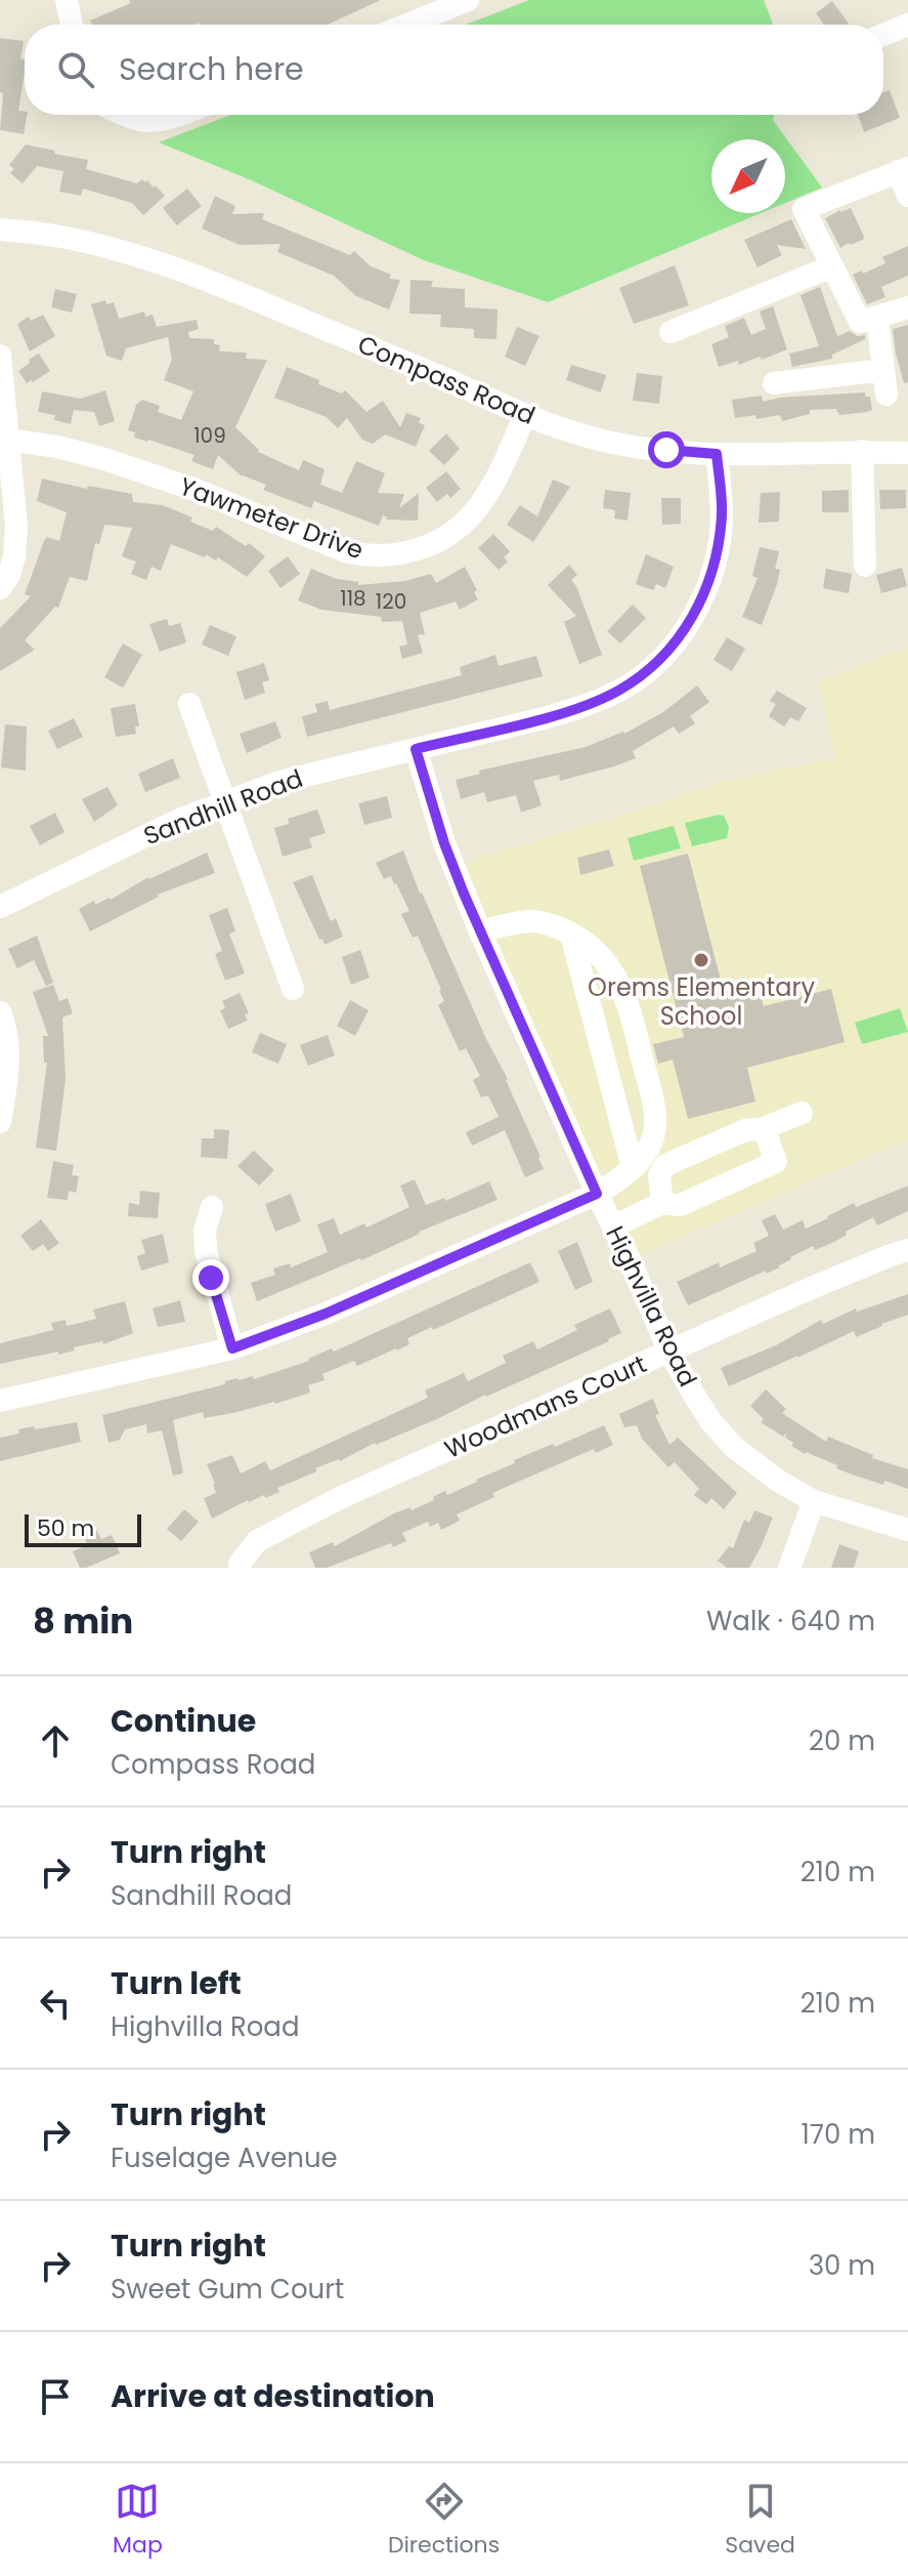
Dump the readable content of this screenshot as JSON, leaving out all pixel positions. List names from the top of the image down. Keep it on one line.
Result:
{"streets":{"street":["Compass Road","Yawmeter Drive","Sandhill Road","Highvilla Road","Woodmans Court"]},"crossings":[["Compass Road","Yawmeter Drive"],["Compass Road","Sandhill Road"],["Sandhill Road","Highvilla Road"],["Highvilla Road","Woodmans Court"]],"places":["Orems Elementary School"],"house_numbers":["109","118","120"],"scale_bar":"50 m","north":"bottom left","page":{"search":"Search here","scale":"50 m","heading":["8 min","Walk · 640 m"],"list":[["Continue","Compass Road","20 m"],["Turn right","Sandhill Road","210 m"],["Turn left","Highvilla Road","210 m"],["Turn right","Fuselage Avenue","170 m"],["Turn right","Sweet Gum Court","30 m"],"Arrive at destination"],"nav":["Map","Directions","Saved"]}}
